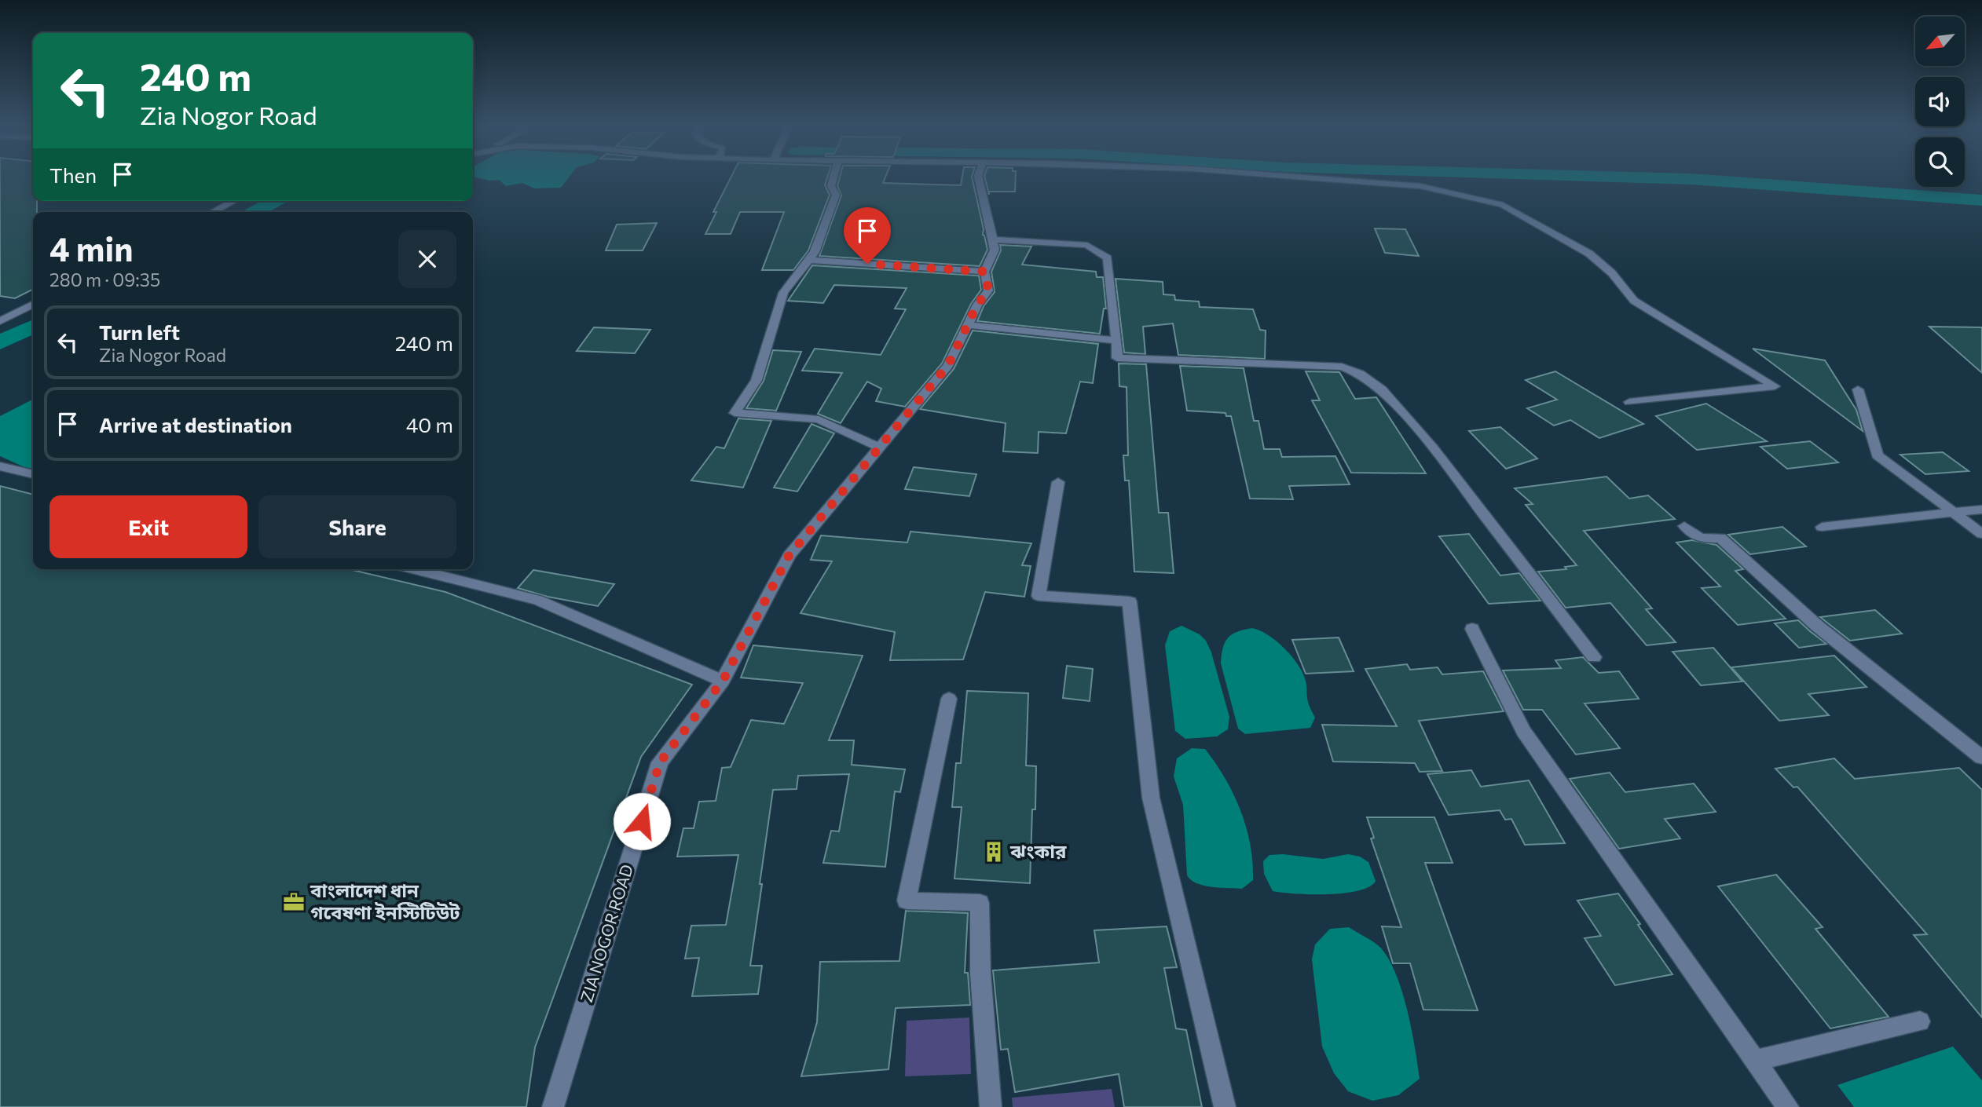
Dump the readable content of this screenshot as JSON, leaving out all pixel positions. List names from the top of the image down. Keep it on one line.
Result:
{"streets":{"street":["ZIA NOGOR ROAD"]},"places":{"building":["ঝংকার"],"office":["বাংলাদেশ ধান গবেষণা ইনস্টিটিউট"]},"north":"bottom left","page":{"turn":["240 m","Zia Nogor Road"],"then":"Then","heading":["4 min","280 m · 09:35"],"list":[{"name":"Turn left","note":"Zia Nogor Road","value":"240 m"},{"name":"Arrive at destination","value":"40 m"}],"buttons":["Exit","Share"]}}
